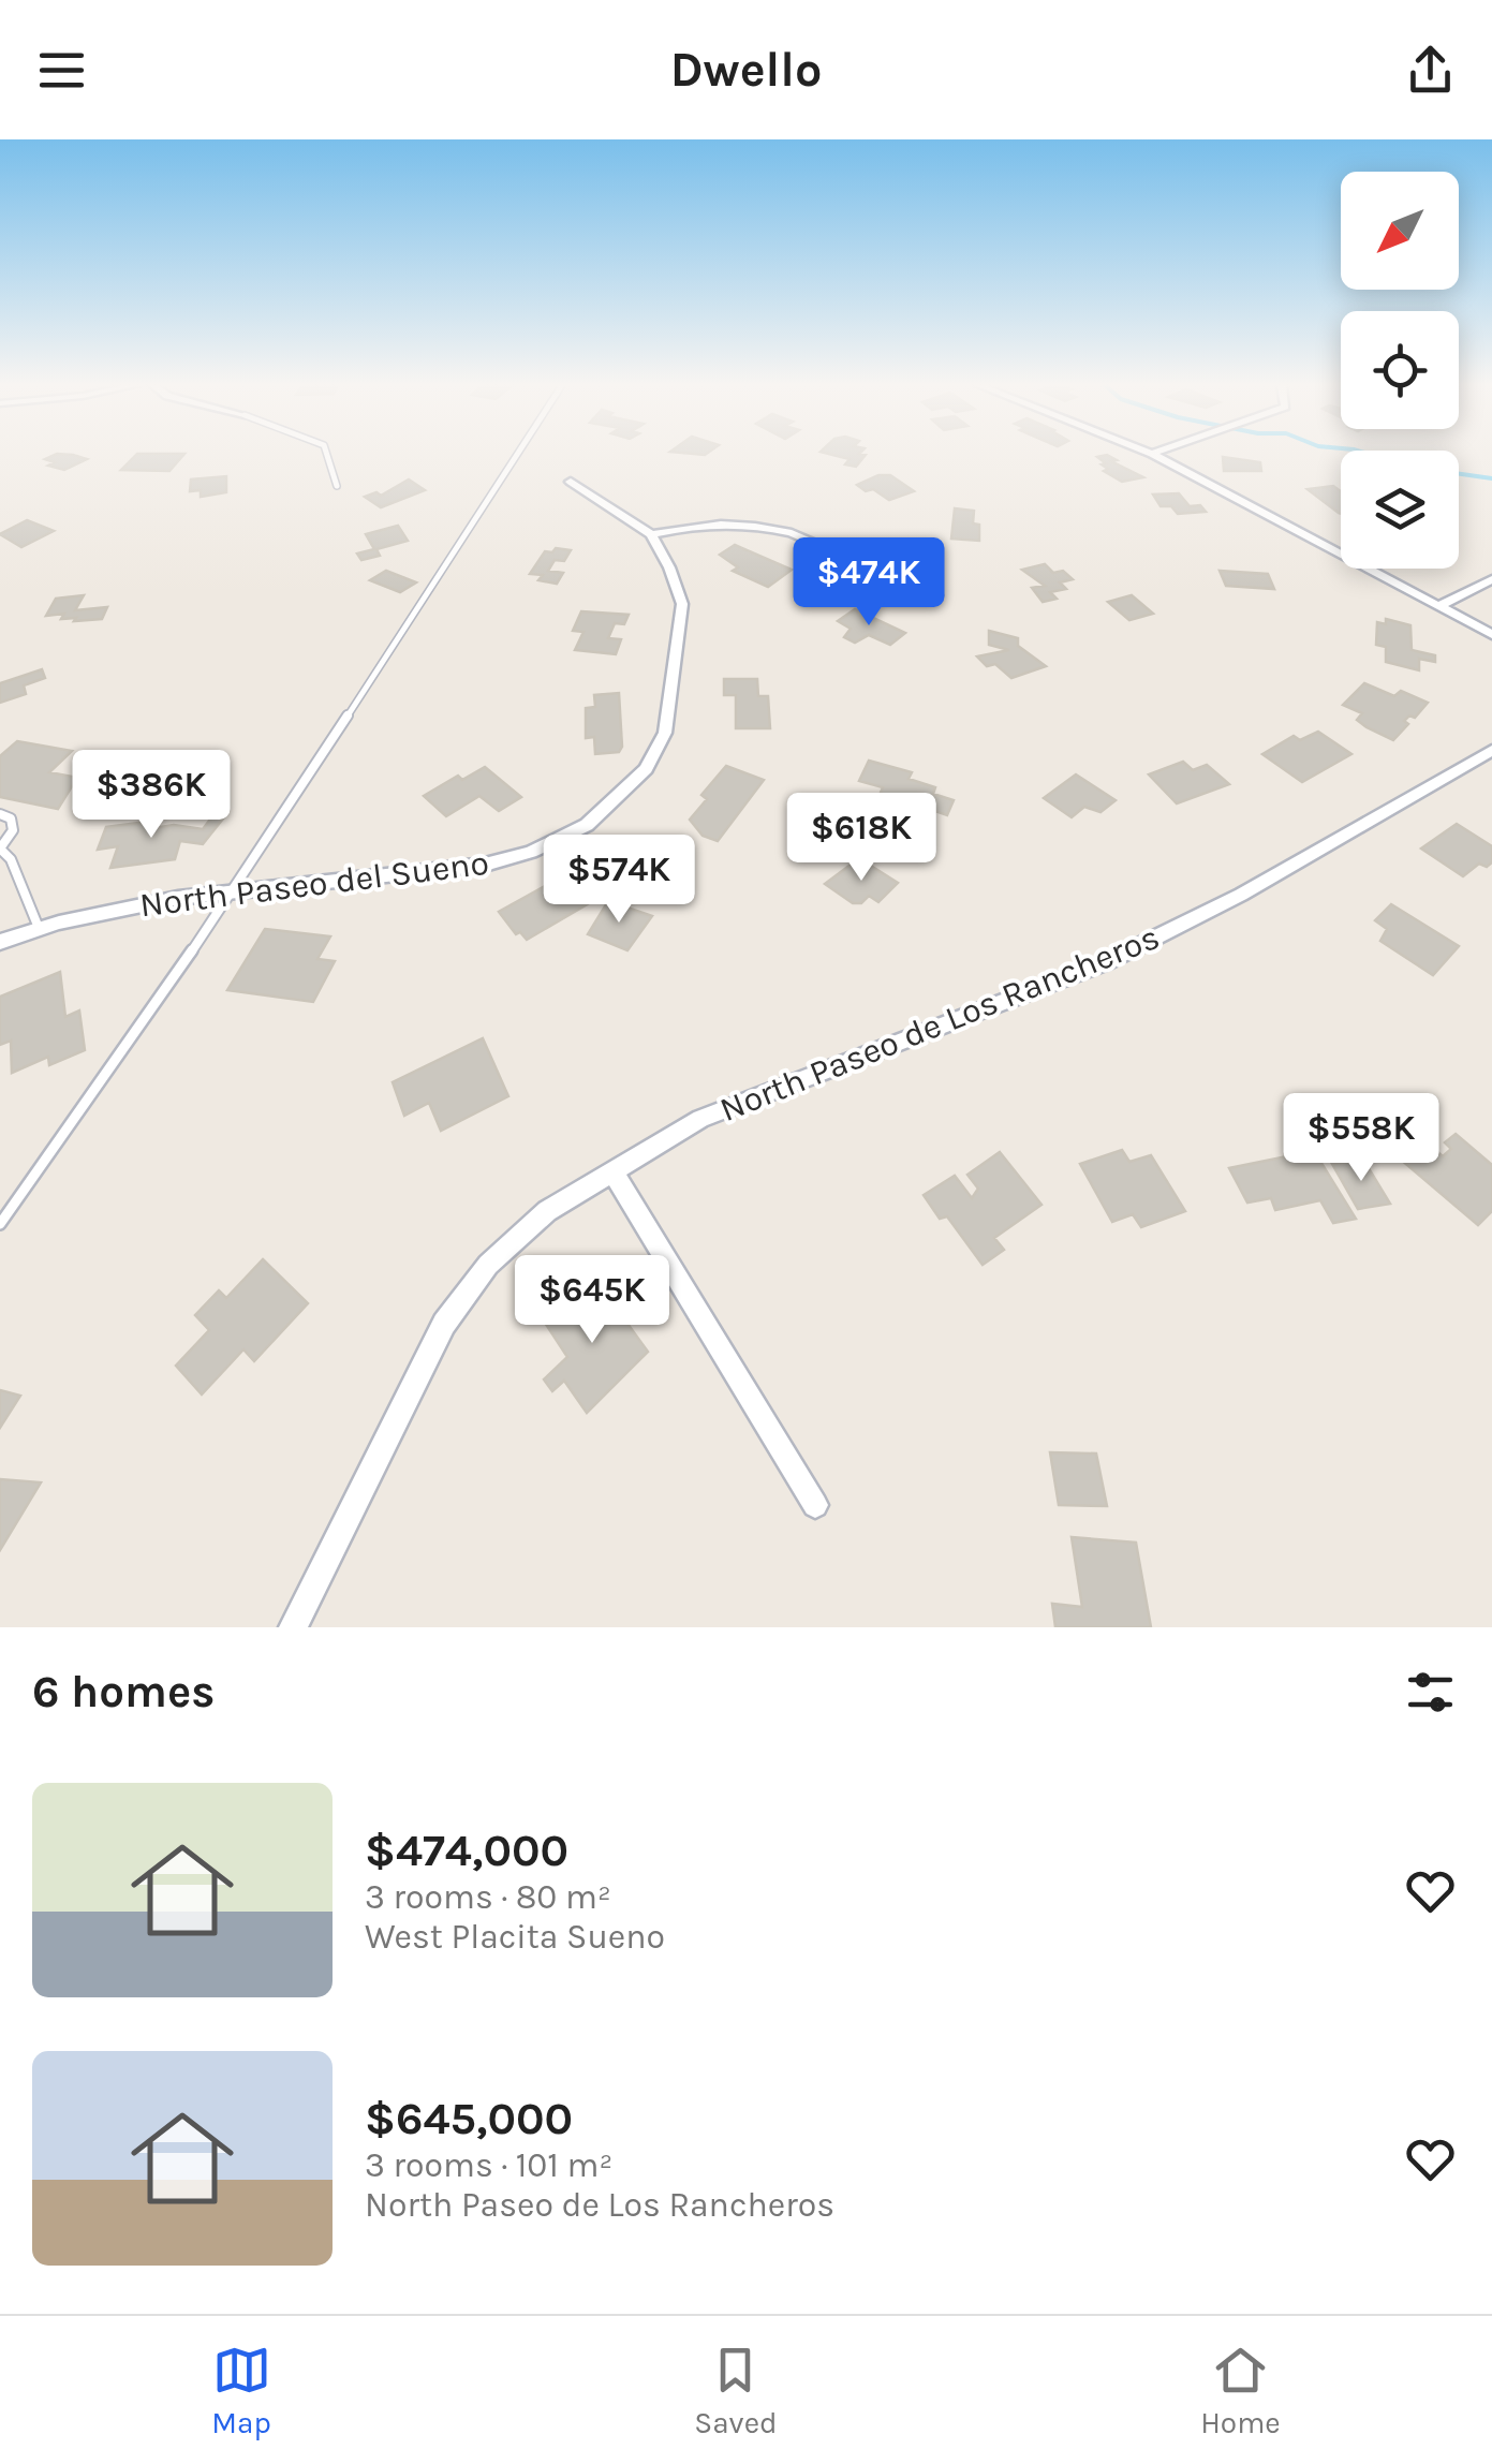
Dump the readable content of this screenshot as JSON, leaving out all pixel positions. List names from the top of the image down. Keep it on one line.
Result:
{"streets":{"street":["North Paseo del Sueno","North Paseo de Los Rancheros"]},"north":"bottom left","page":{"header":"Dwello","price":["$474K","$386K","$618K","$574K","$558K","$645K"],"heading":"6 homes","list":[{"name":"$474,000","note":"3 rooms · 80 m² · West Placita Sueno"},{"name":"$645,000","note":"3 rooms · 101 m² · North Paseo de Los Rancheros"}],"tabs":["Map","Saved","Home"]}}
